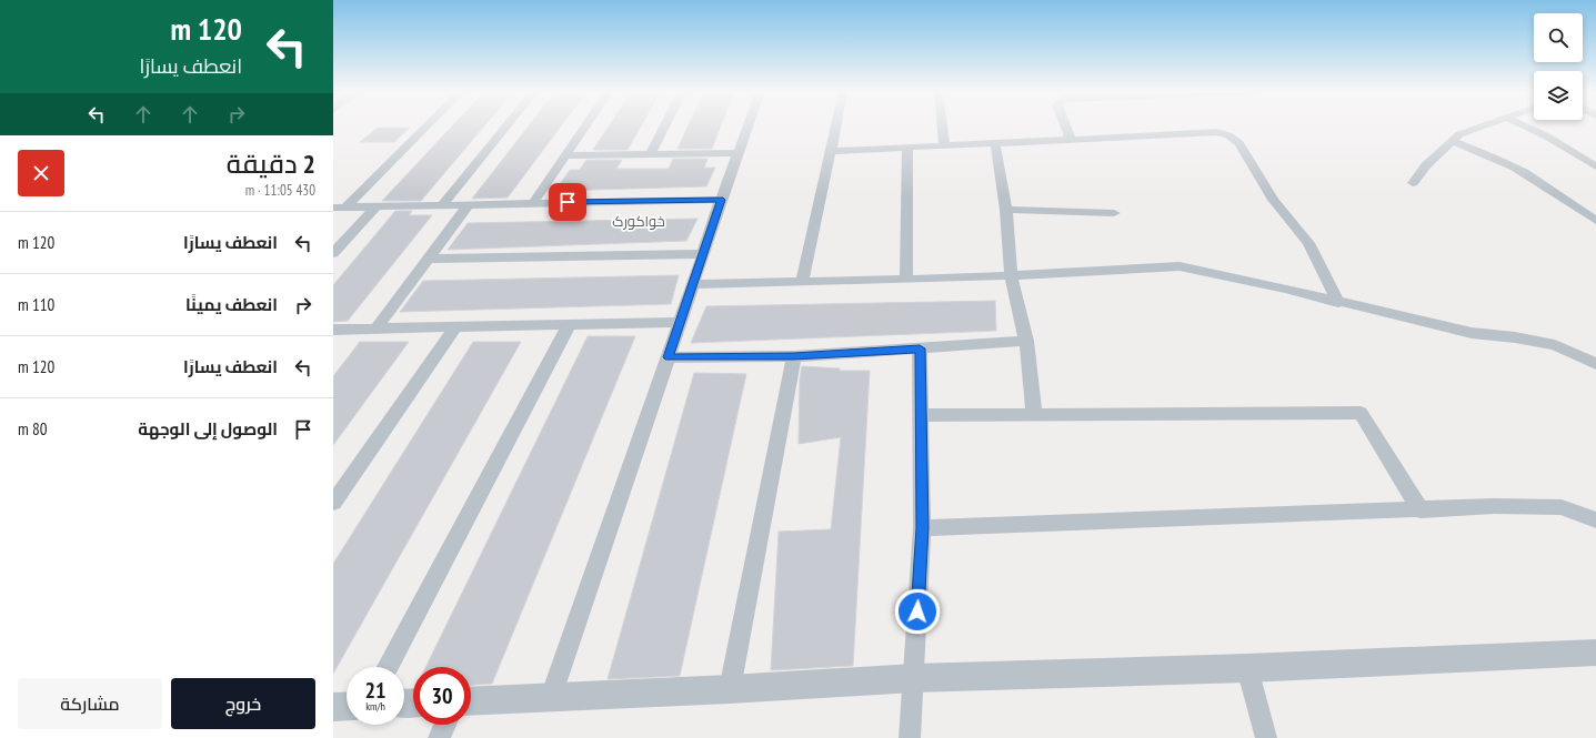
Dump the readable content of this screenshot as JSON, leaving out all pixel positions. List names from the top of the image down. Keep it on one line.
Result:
{"districts":["خواکورک"],"page":{"turn":["120 m","انعطف يسارًا"],"heading":["2 دقيقة","430 m · 11:05"],"list":[{"name":"انعطف يسارًا","value":"120 m"},{"name":"انعطف يمينًا","value":"110 m"},{"name":"انعطف يسارًا","value":"120 m"},{"name":"الوصول إلى الوجهة","value":"80 m"}],"speed":"21 km/h","limit":"30","buttons":["خروج","مشاركة"]}}
